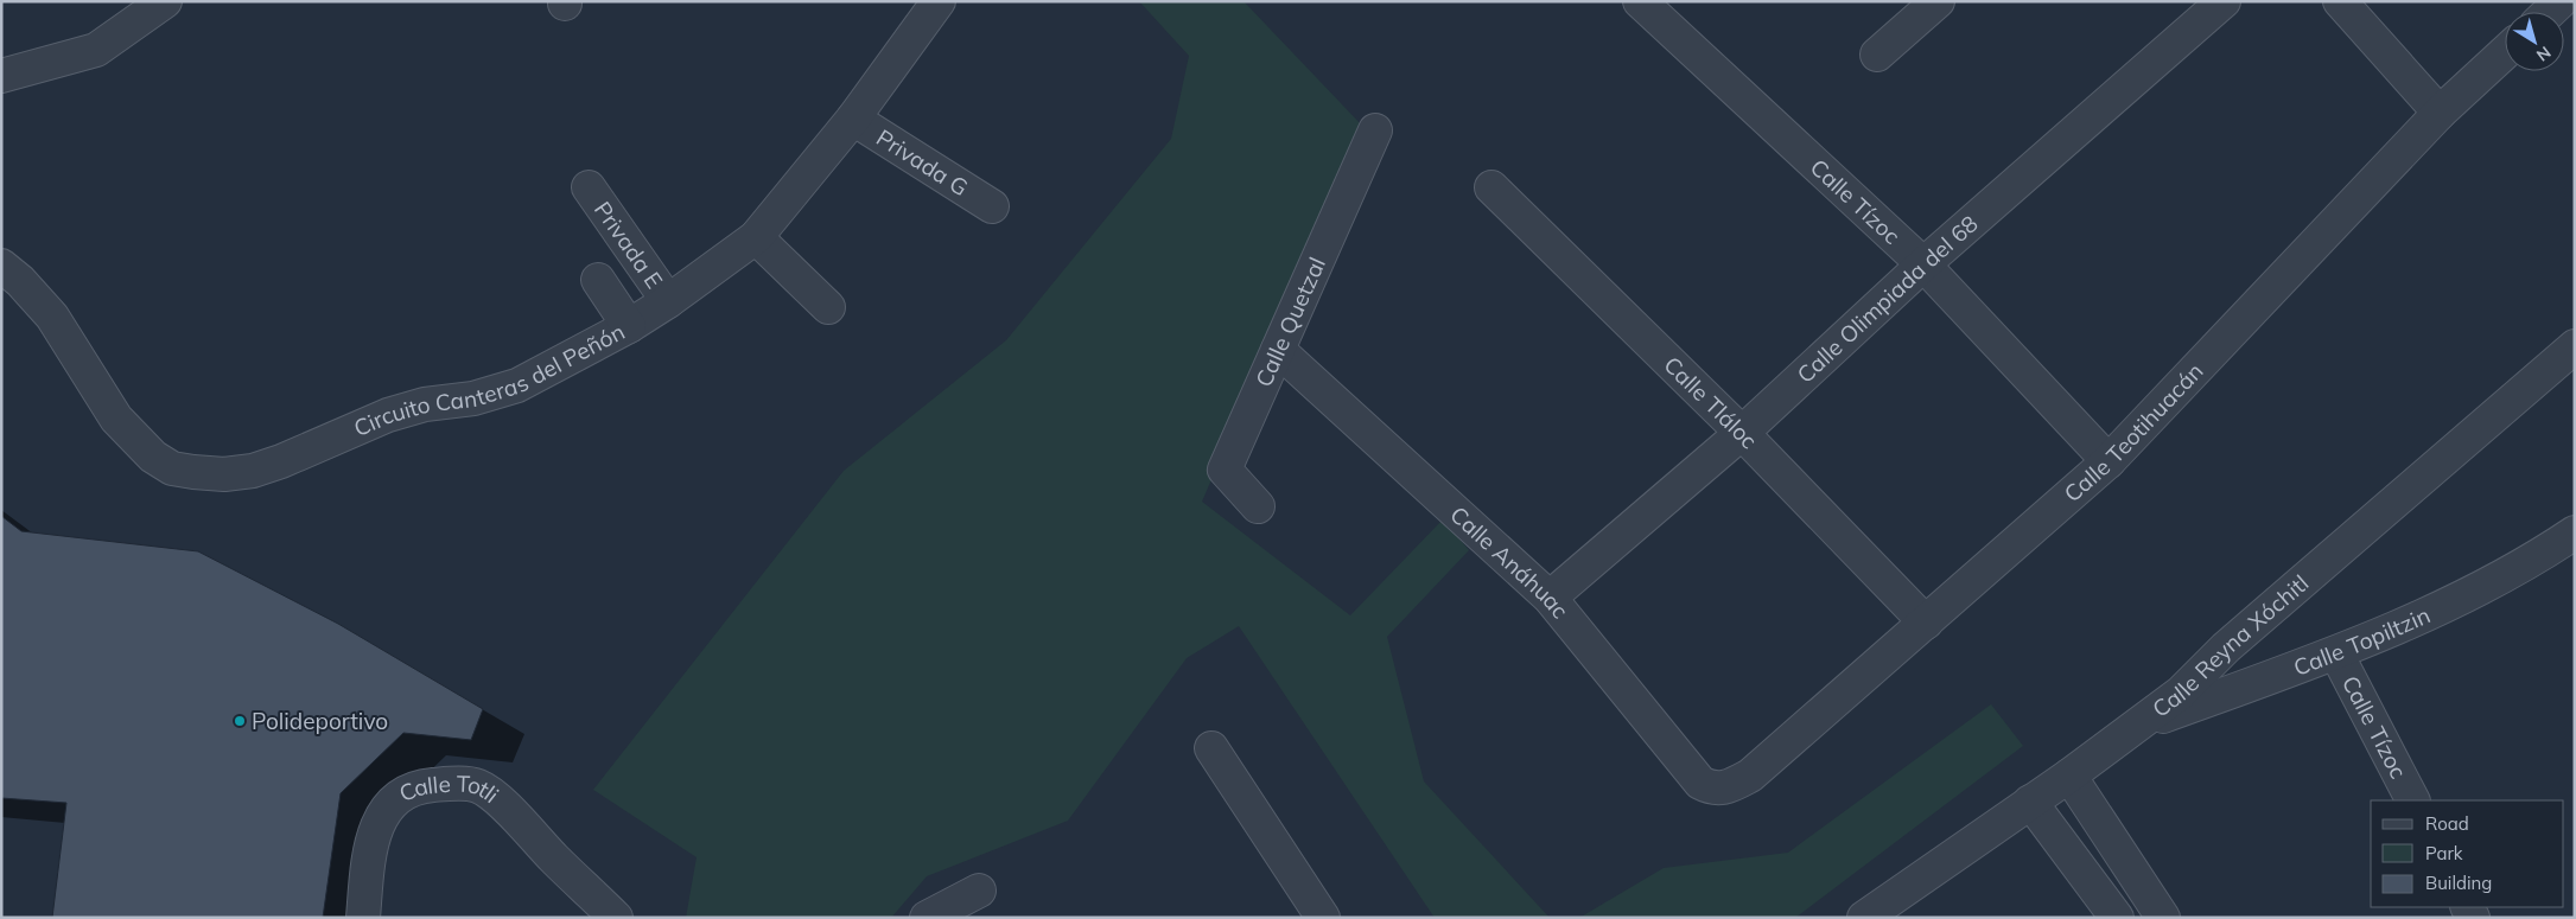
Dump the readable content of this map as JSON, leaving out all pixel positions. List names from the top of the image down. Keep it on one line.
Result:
{"streets":{"street":["Privada G","Calle Tízoc","Privada E","Calle Olimpiada del 68","Calle Quetzal","Circuito Canteras del Peñón","Calle Tláloc","Calle Teotihuacán","Calle Anáhuac","Calle Topiltzin","Calle Reyna Xóchitl","Calle Totli"]},"crossings":[["Privada G","Circuito Canteras del Peñón"],["Calle Tízoc","Calle Olimpiada del 68"],["Calle Tízoc","Calle Teotihuacán"],["Calle Tízoc","Calle Topiltzin"],["Privada E","Circuito Canteras del Peñón"],["Calle Olimpiada del 68","Calle Tláloc"],["Calle Olimpiada del 68","Calle Anáhuac"],["Calle Quetzal","Calle Anáhuac"],["Calle Tláloc","Calle Teotihuacán"],["Calle Teotihuacán","Calle Anáhuac"],["Calle Topiltzin","Calle Reyna Xóchitl"]],"places":["Polideportivo"],"legend":["Road","Park","Building"],"north":"bottom right"}
